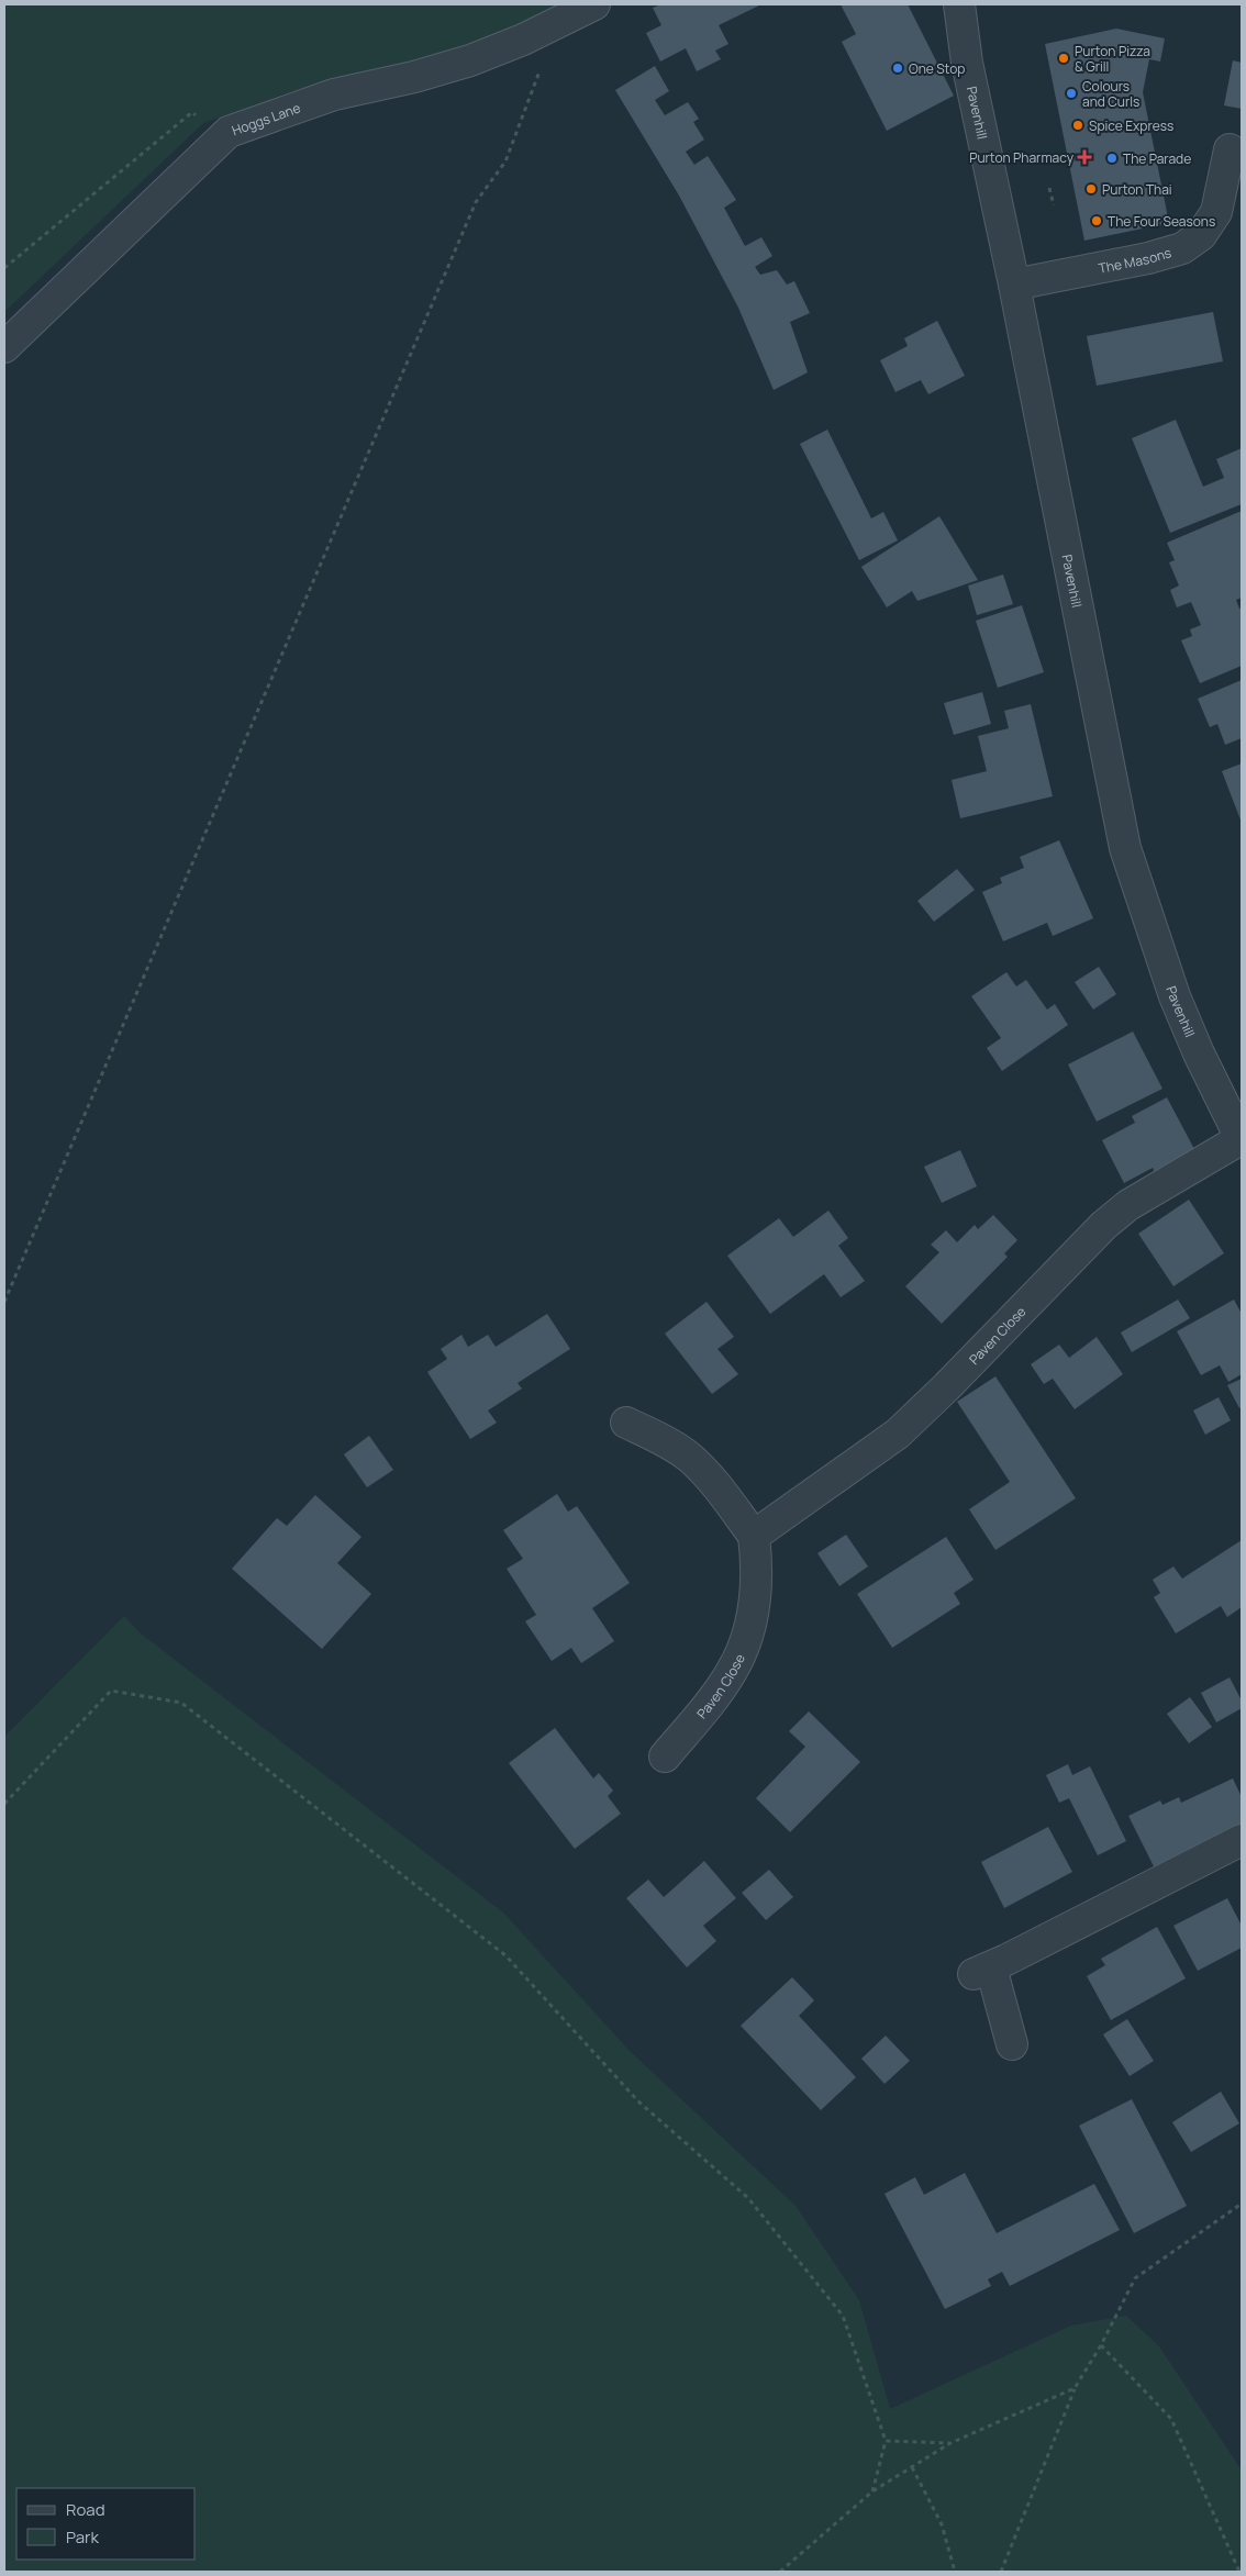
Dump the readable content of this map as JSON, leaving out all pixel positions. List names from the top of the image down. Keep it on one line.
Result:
{"streets":{"street":["Pavenhill","Hoggs Lane","The Masons","Paven Close"]},"crossings":[["Pavenhill","The Masons"],["Pavenhill","Paven Close"]],"places":{"other":["Purton Pizza & Grill","One Stop","Colours and Curls","Spice Express","The Parade","Purton Thai","The Four Seasons"],"health":["Purton Pharmacy"]},"legend":["Road","Park"]}
